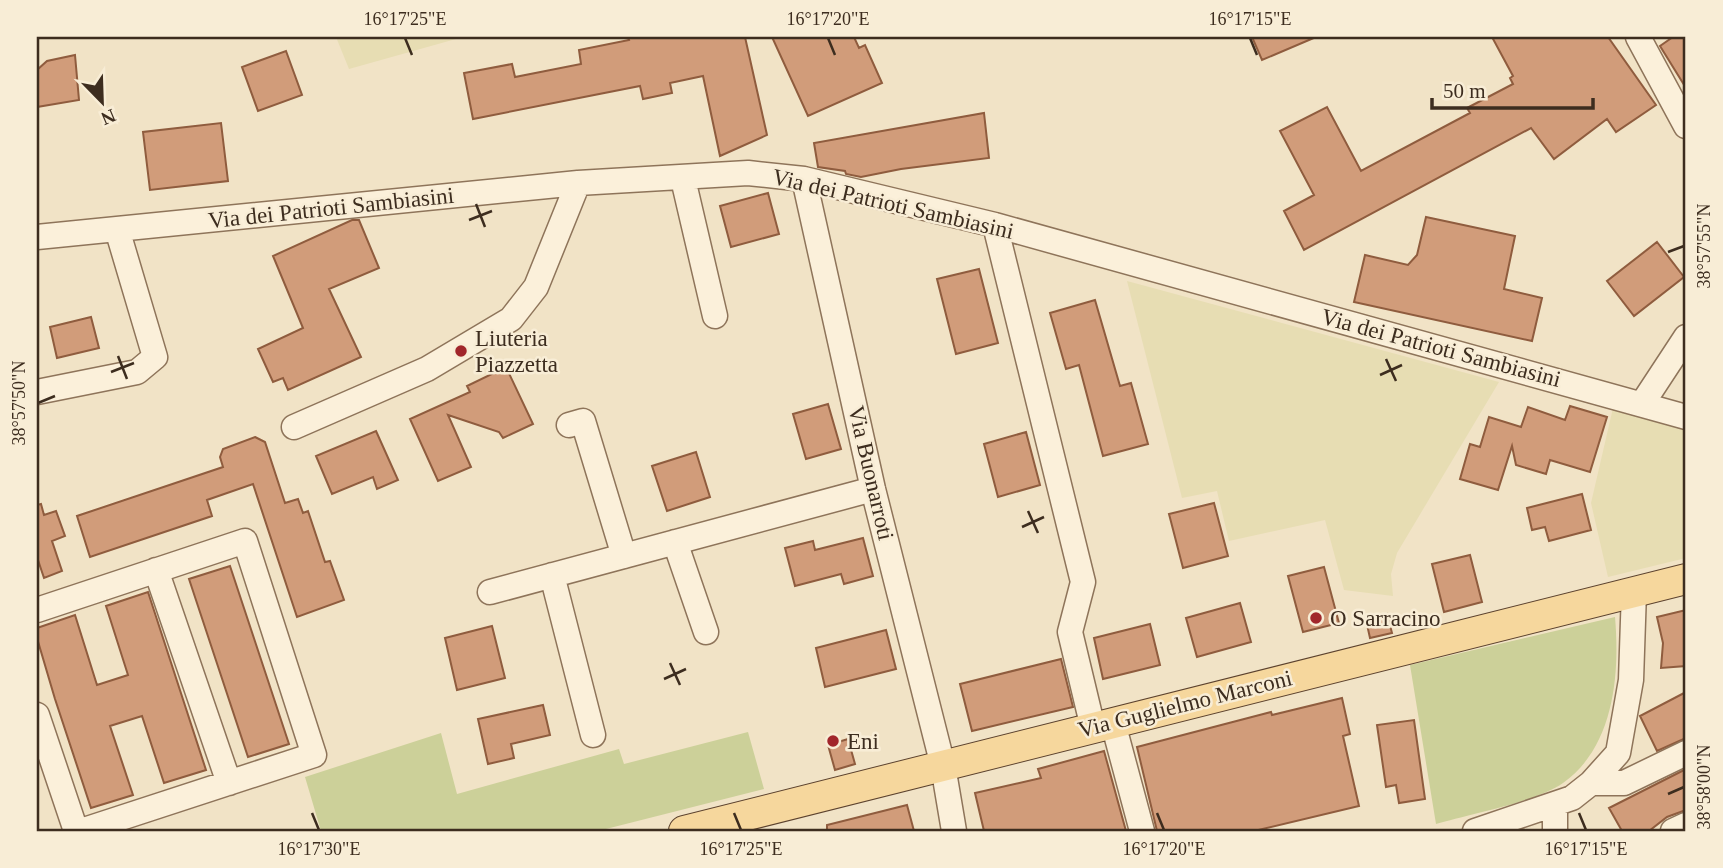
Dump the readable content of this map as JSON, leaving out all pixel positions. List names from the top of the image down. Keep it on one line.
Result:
{"streets":{"main road":["Via Guglielmo Marconi"],"street":["Via dei Patrioti Sambiasini","Via Buonarroti"]},"crossings":[["Via dei Patrioti Sambiasini","Via Buonarroti"],["Via Buonarroti","Via Guglielmo Marconi"]],"places":["Liuteria Piazzetta","O Sarracino","Eni"],"scale_bar":"50 m","north":"bottom right","coordinates":["16°17'25\"E","16°17'20\"E","16°17'15\"E","38°57'55\"N","38°57'50\"N","38°58'00\"N","16°17'30\"E"]}
